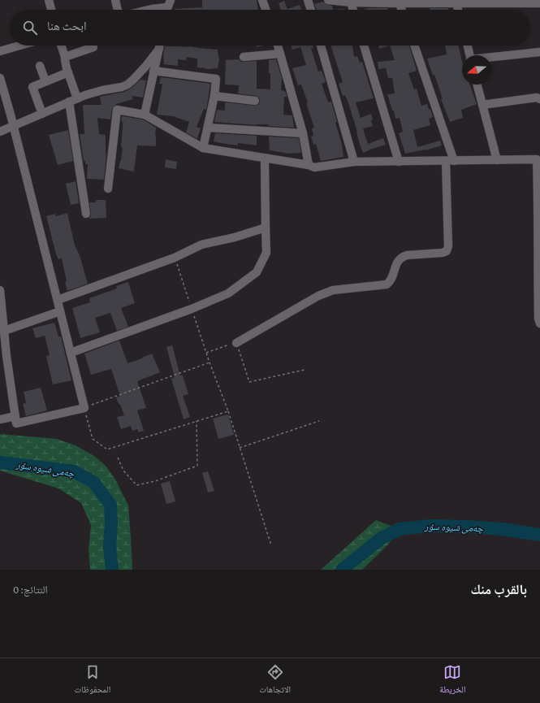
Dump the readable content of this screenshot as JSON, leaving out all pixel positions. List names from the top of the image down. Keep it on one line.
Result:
{"water":["چەمی شیوە سۆر"],"north":"left","page":{"search":"ابحث هنا","heading":["بالقرب منك","النتائج: 0"],"nav":["الخريطة","الاتجاهات","المحفوظات"]}}
